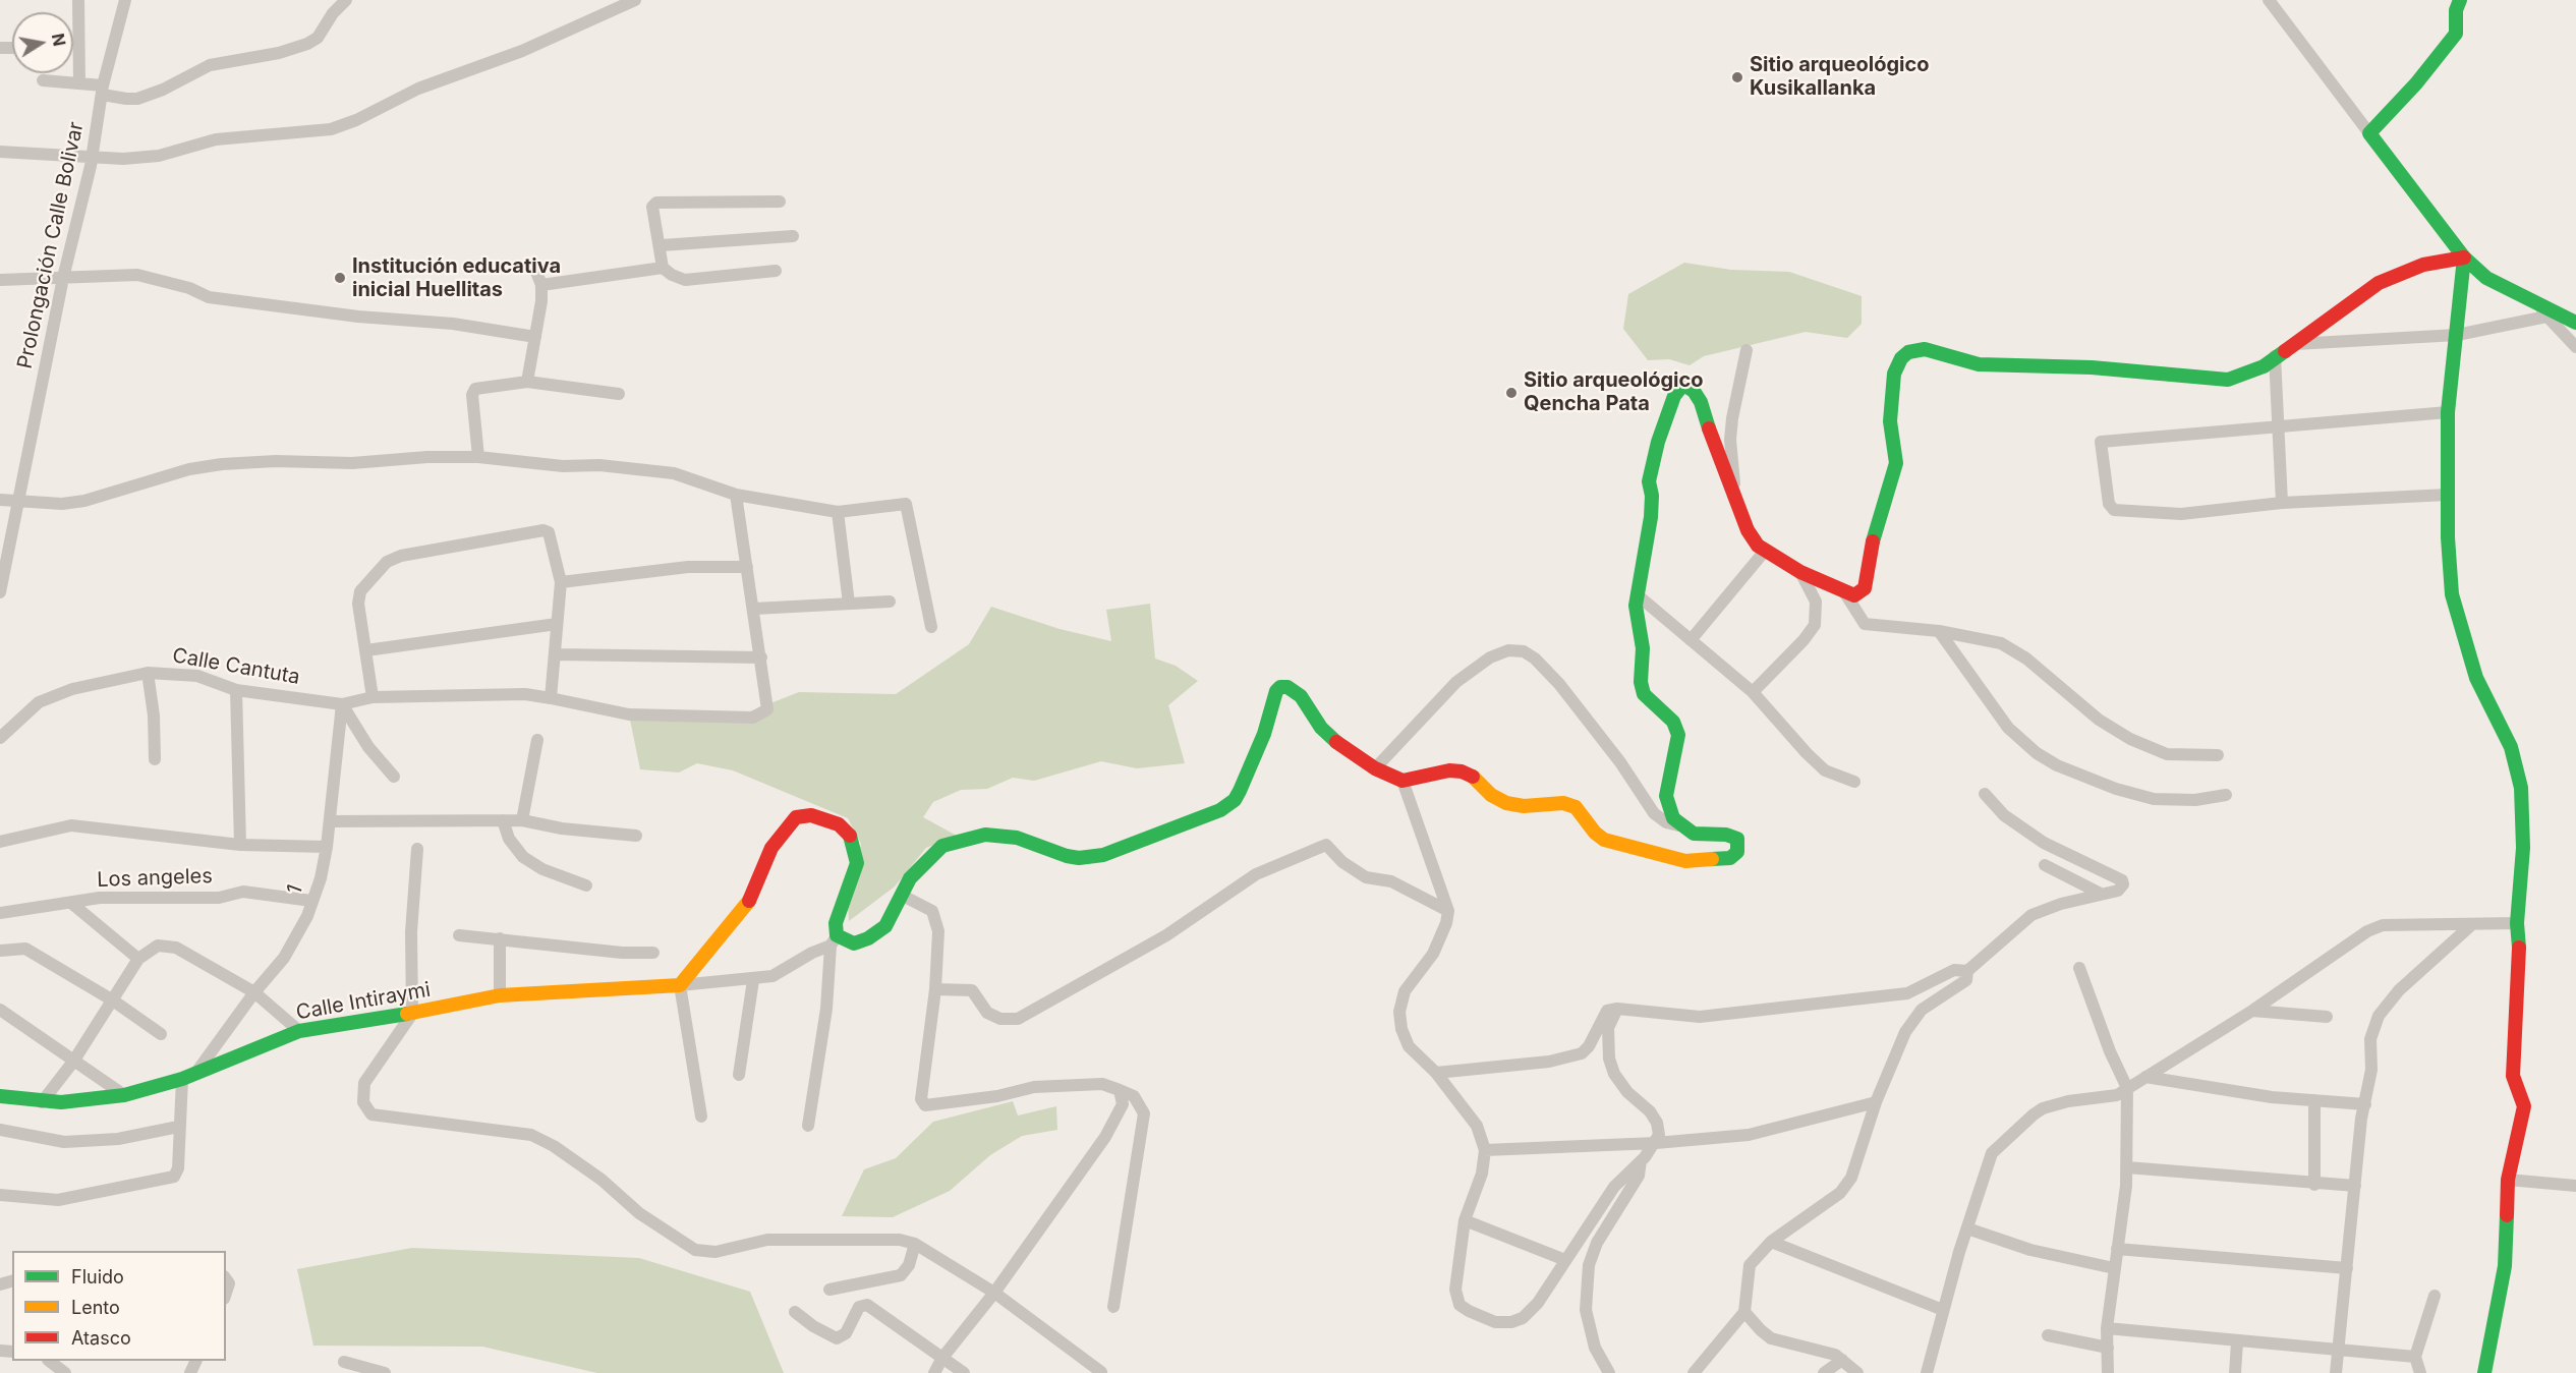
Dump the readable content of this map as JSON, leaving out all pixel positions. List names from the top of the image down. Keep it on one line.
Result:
{"streets":{"main road":["Calle Intiraymi"],"street":["Prolongación Calle Bolivar","Calle Cantuta","Los angeles","1"]},"crossings":[["Calle Cantuta","1"],["Los angeles","1"],["1","Calle Intiraymi"]],"places":["Sitio arqueológico Kusikallanka","Institución educativa inicial Huellitas","Sitio arqueológico Qencha Pata"],"legend":["Fluido","Lento","Atasco"],"north":"right"}
